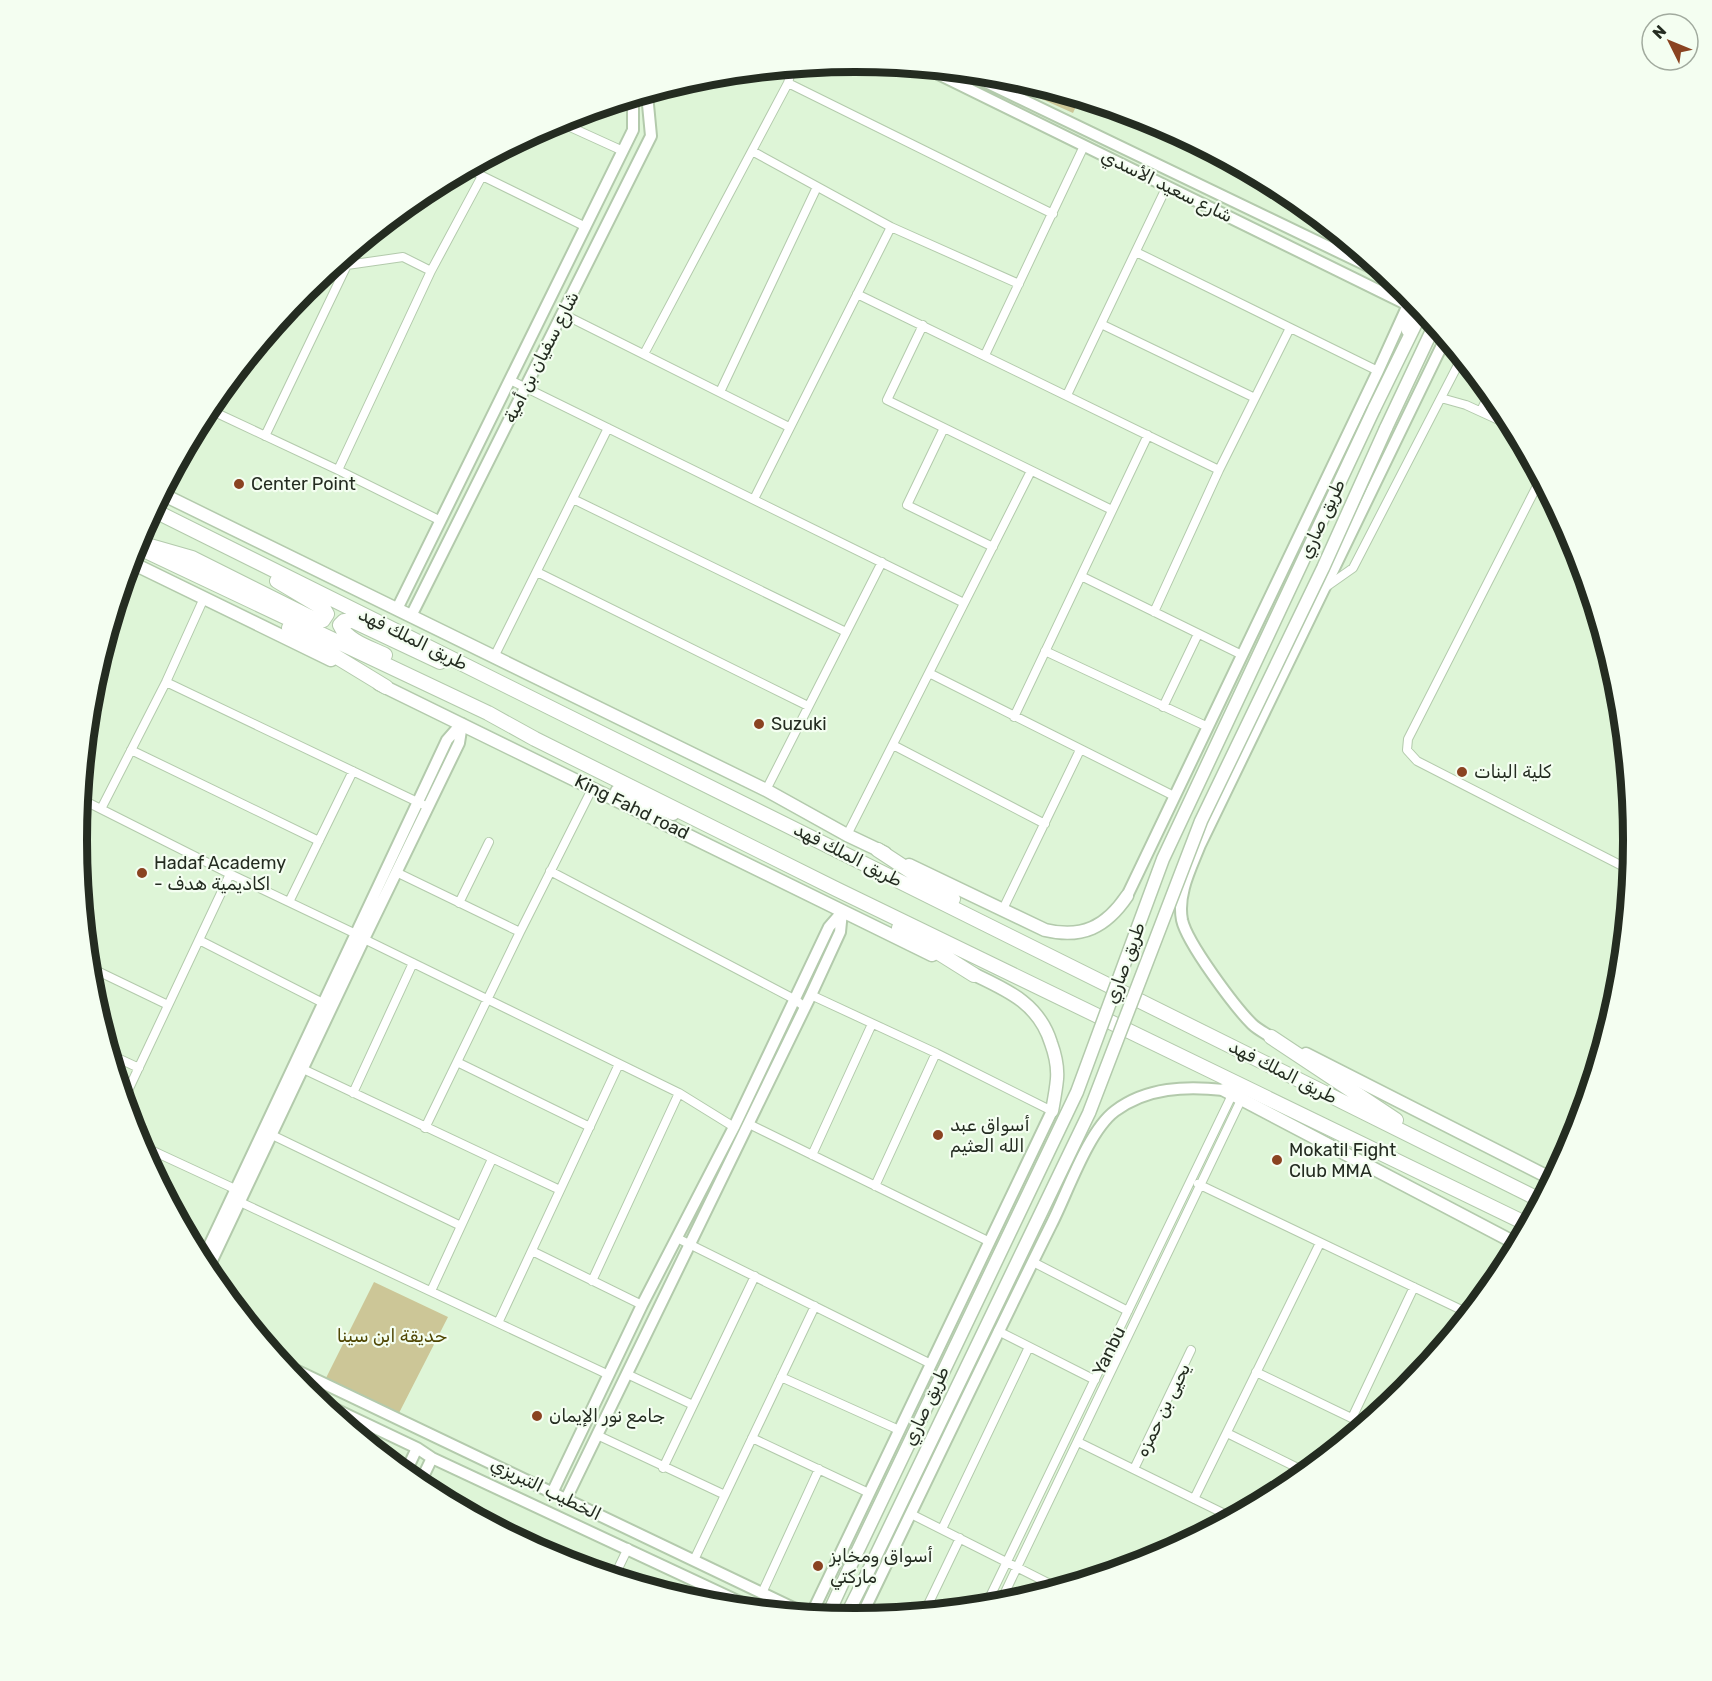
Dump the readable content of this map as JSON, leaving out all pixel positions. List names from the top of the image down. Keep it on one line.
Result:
{"streets":{"highway":["طريق الملك فهد"],"main road":["طريق صاري","King Fahd road"],"street":["شارع سعيد الأسدي","شارع سفيان بن أمية","Yanbu","يحيى بن حمزه","الخطيب التبريزي"]},"crossings":[["شارع سفيان بن أمية","طريق الملك فهد"],["طريق الملك فهد","King Fahd road"]],"parks":["حديقة ابن سينا"],"places":["Center Point","Suzuki","كلية البنات","Hadaf Academy - اكاديمية هدف","أسواق عبد الله العثيم","Mokatil Fight Club MMA","جامع نور الإيمان","أسواق ومخابز ماركتي"],"north":"top left"}
